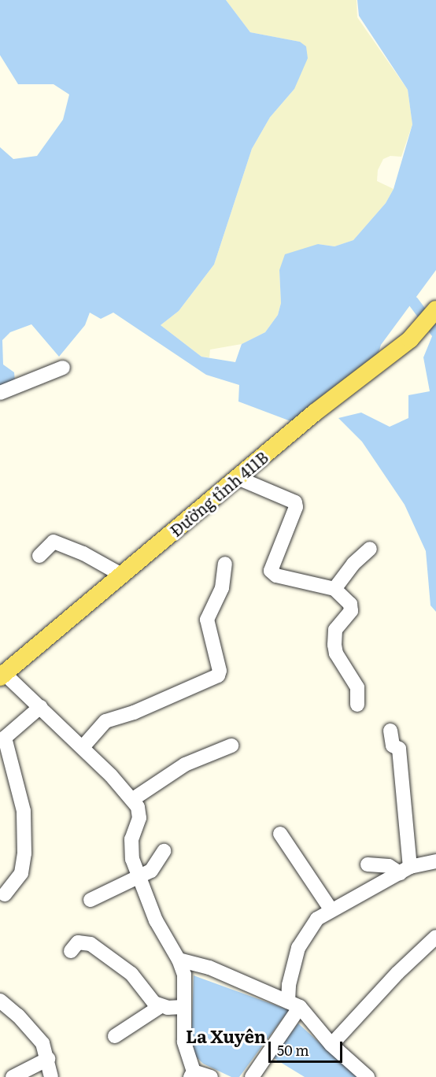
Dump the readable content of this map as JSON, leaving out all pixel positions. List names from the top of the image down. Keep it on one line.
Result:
{"streets":{"main road":["Đường tỉnh 411B"]},"districts":["La Xuyên"],"scale_bar":"50 m"}
